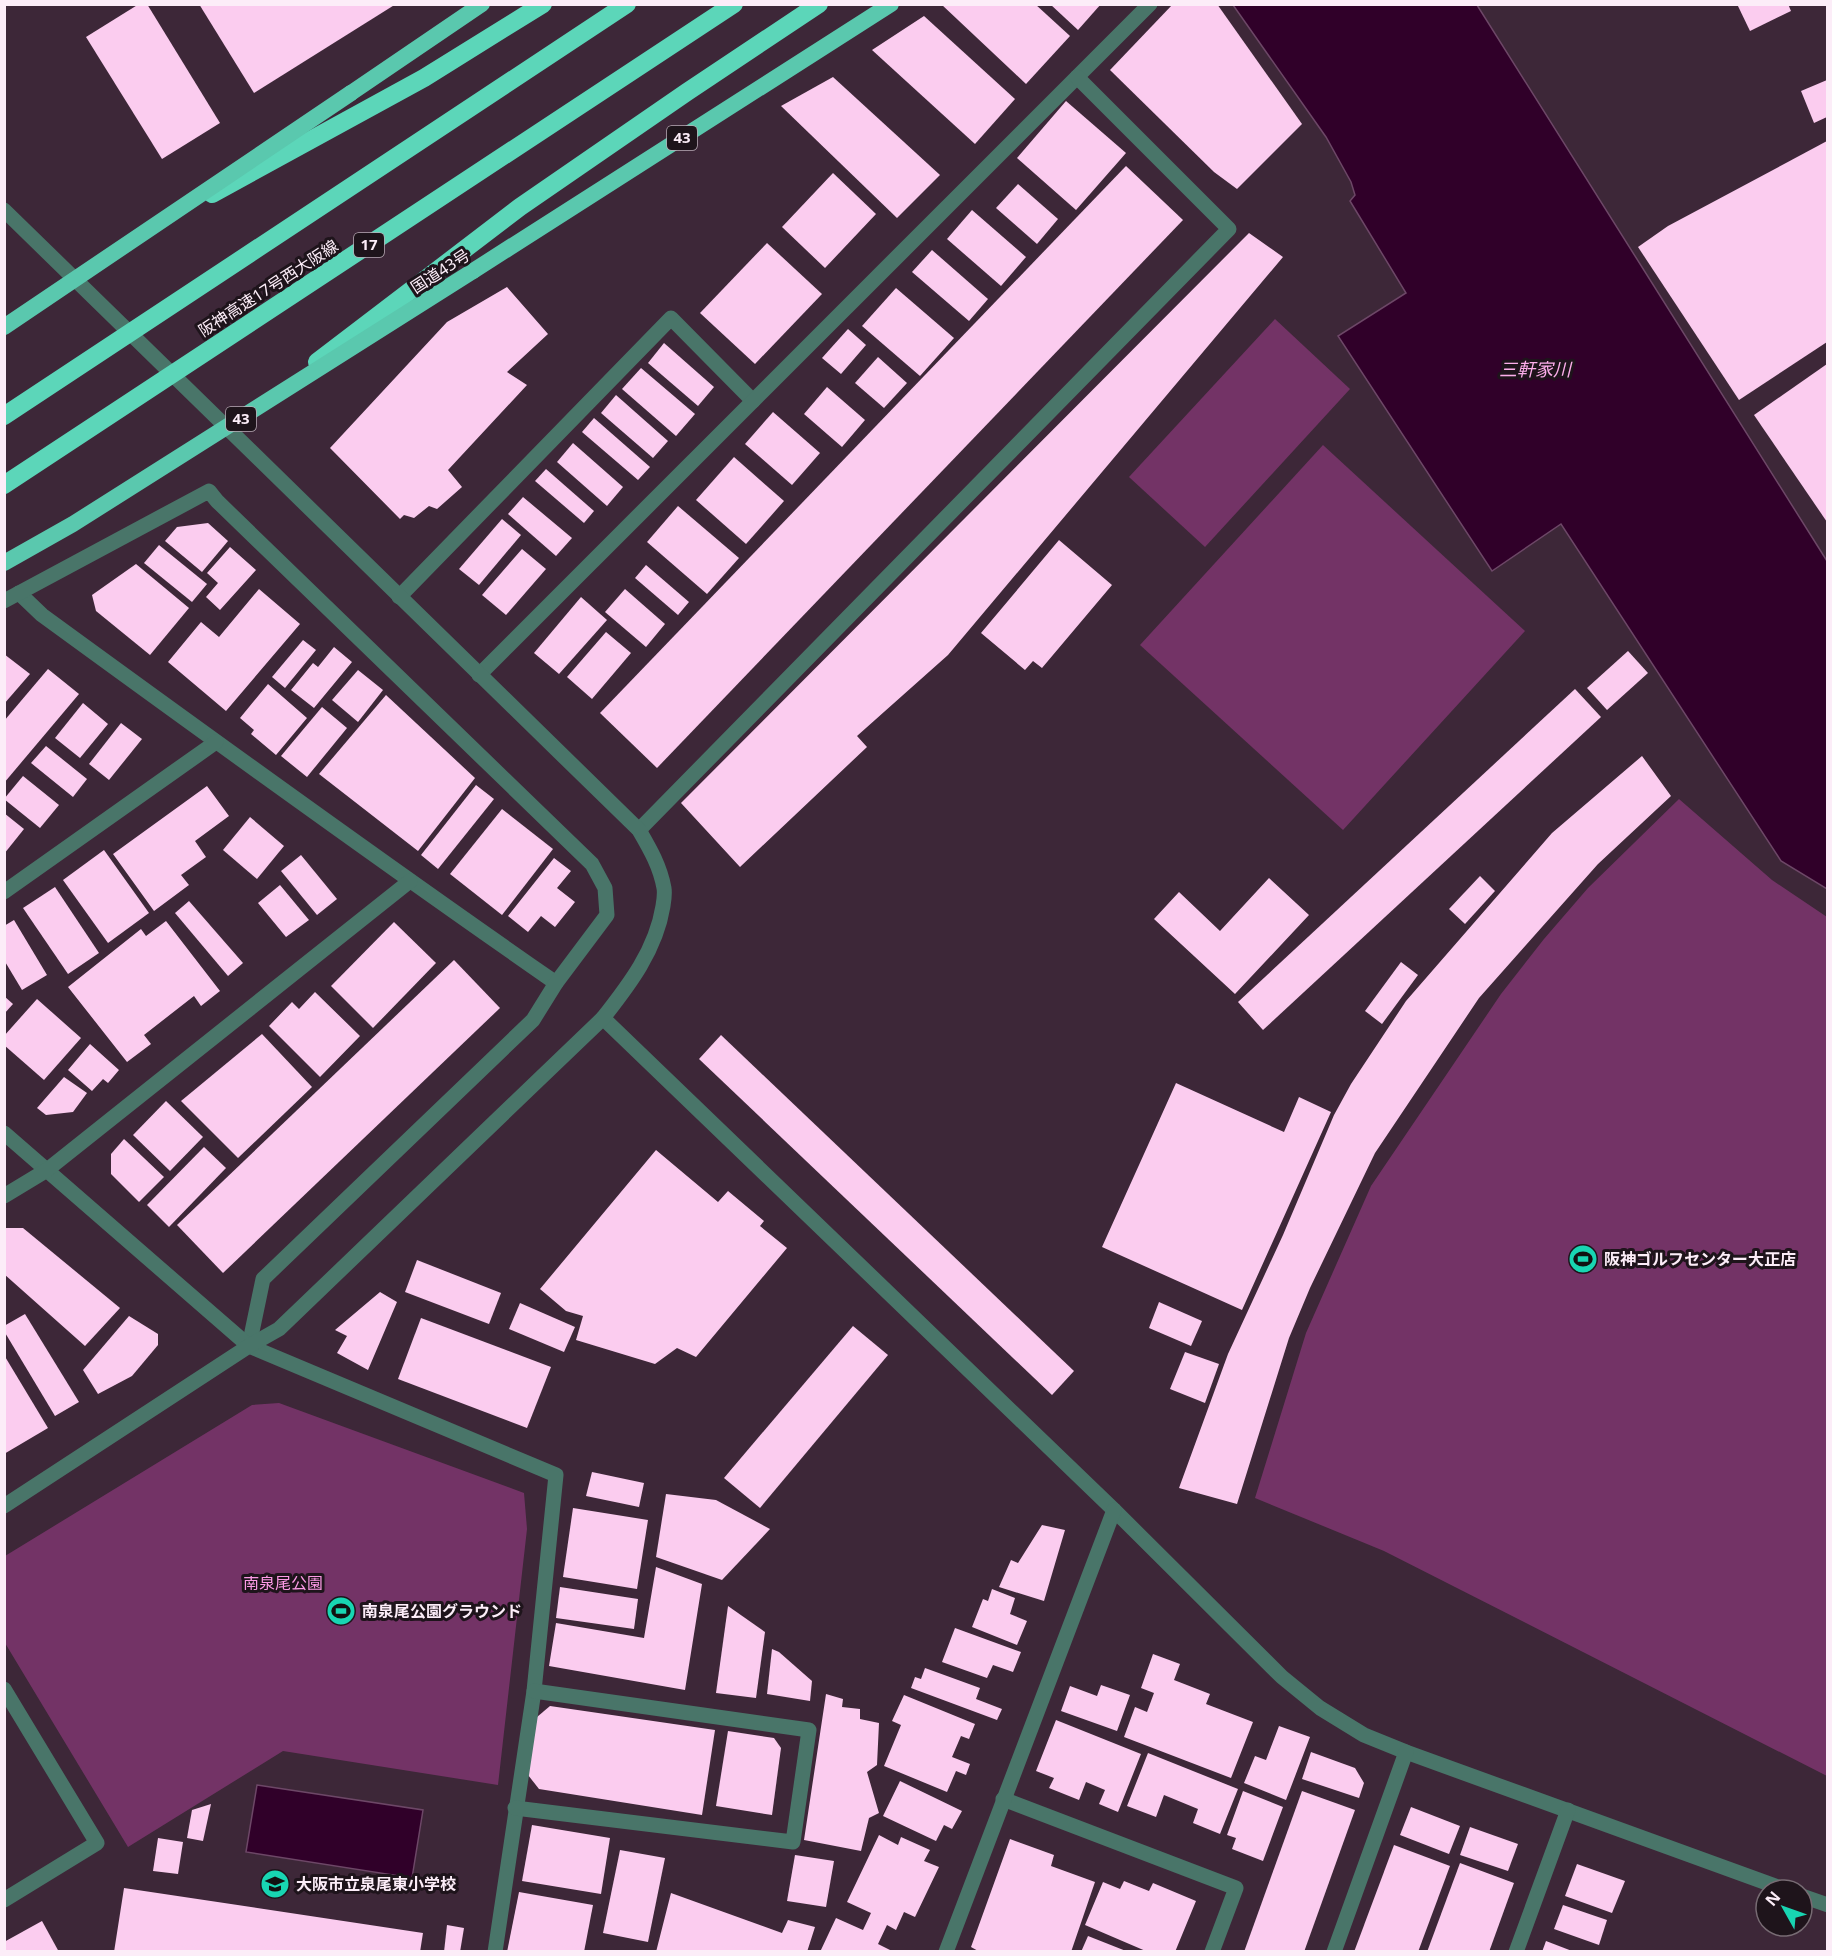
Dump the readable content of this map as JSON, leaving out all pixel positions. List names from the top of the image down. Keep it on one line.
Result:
{"streets":{"highway":["43","17","国道43号","阪神高速17号西大阪線"]},"water":["三軒家川"],"parks":["南泉尾公園"],"places":{"sports":["阪神ゴルフセンター大正店","南泉尾公園グラウンド"],"school or university":["大阪市立泉尾東小学校"]},"north":"top left"}
